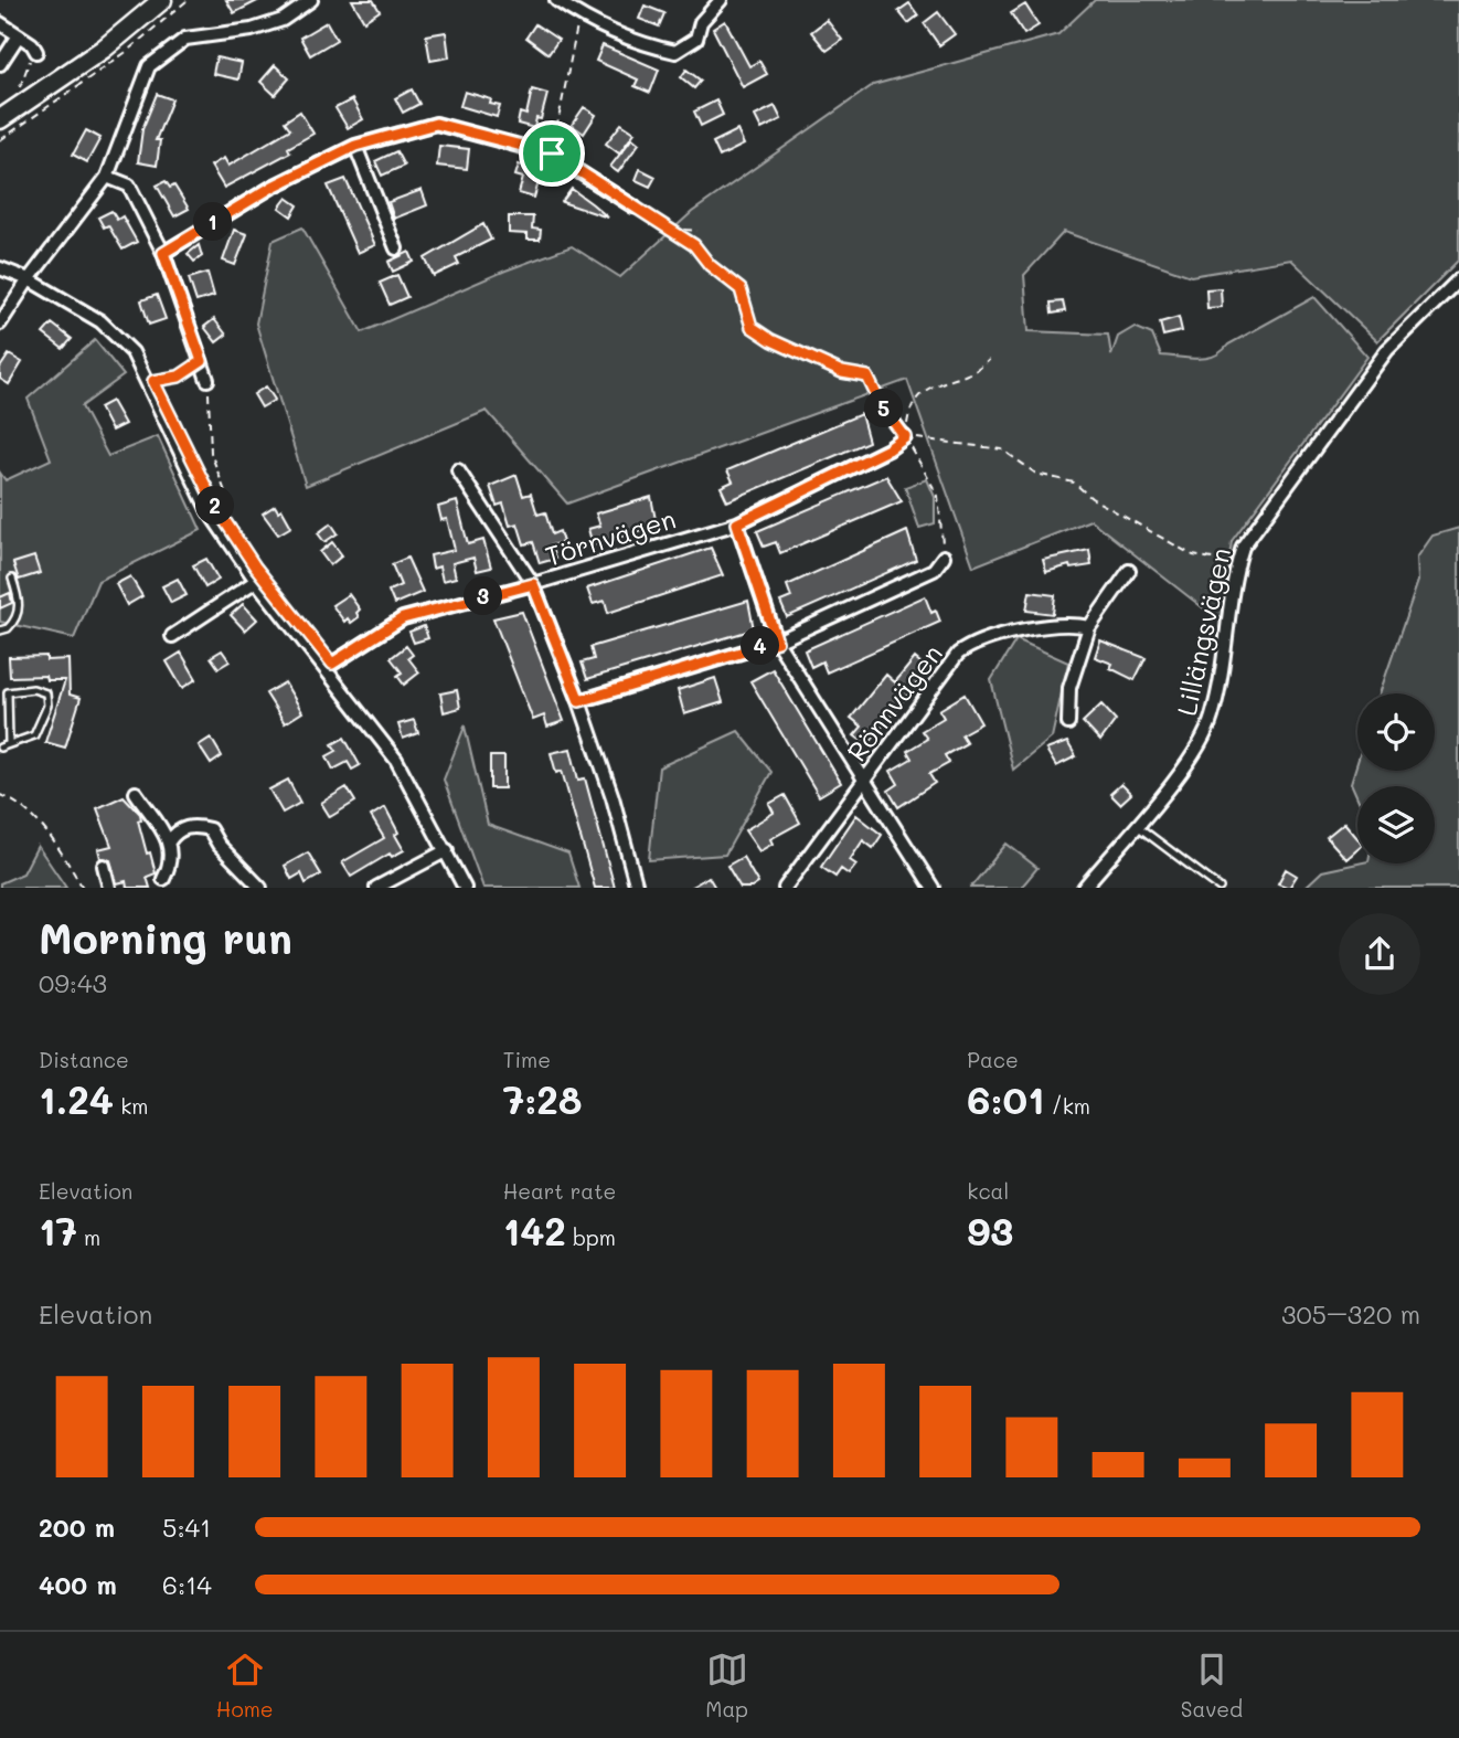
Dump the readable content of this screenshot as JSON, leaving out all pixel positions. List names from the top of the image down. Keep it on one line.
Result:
{"streets":{"street":["Törnvägen","Lillängsvägen","Rönnvägen"]},"page":{"pins":["1","5","2","3","4"],"heading":["Morning run","09:43"],"stats":[["Distance","1.24 km"],["Time","7:28"],["Pace","6:01 /km"],["Elevation","17 m"],["Heart rate","142 bpm"],["kcal","93"]],"chart":["Elevation","305–320 m"],"list":[{"name":"200 m","note":"5:41"},{"name":"400 m","note":"6:14"}],"tabs":["Home","Map","Saved"]}}
